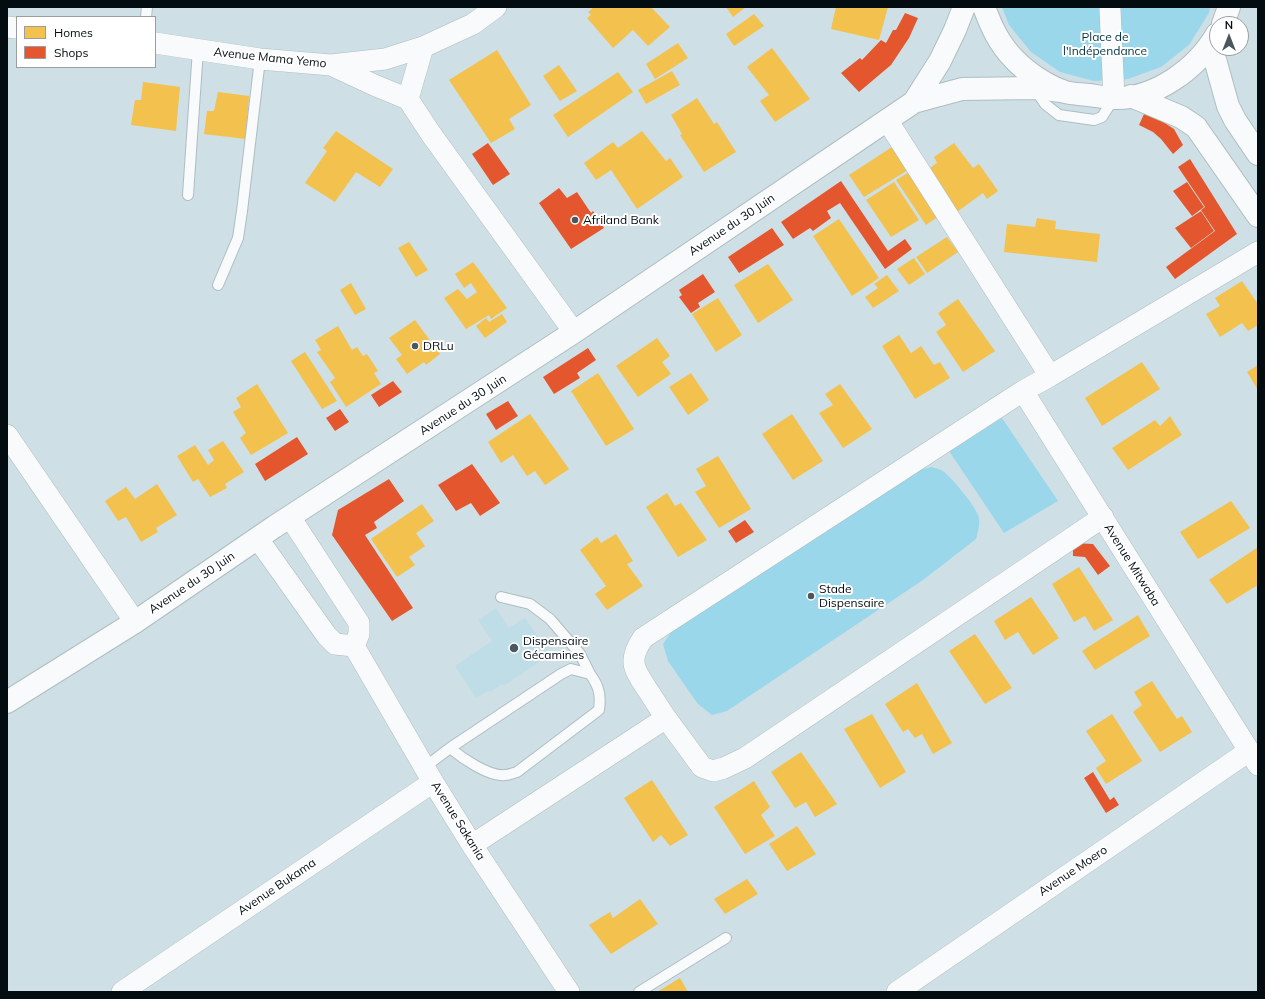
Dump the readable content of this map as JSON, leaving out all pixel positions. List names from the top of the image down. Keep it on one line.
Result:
{"streets":{"main road":["Avenue du 30 Juin"],"street":["Avenue Mama Yemo","Avenue Mitwaba","Avenue Sakania","Avenue Moero","Avenue Bukama"]},"crossings":[["Avenue Mitwaba","Avenue Moero"],["Avenue Sakania","Avenue Bukama"]],"parks":["Place de l'Indépendance"],"places":["Afriland Bank","DRLu","Stade Dispensaire","Dispensaire Gécamines"],"legend":["Homes","Shops"],"north":"top"}
